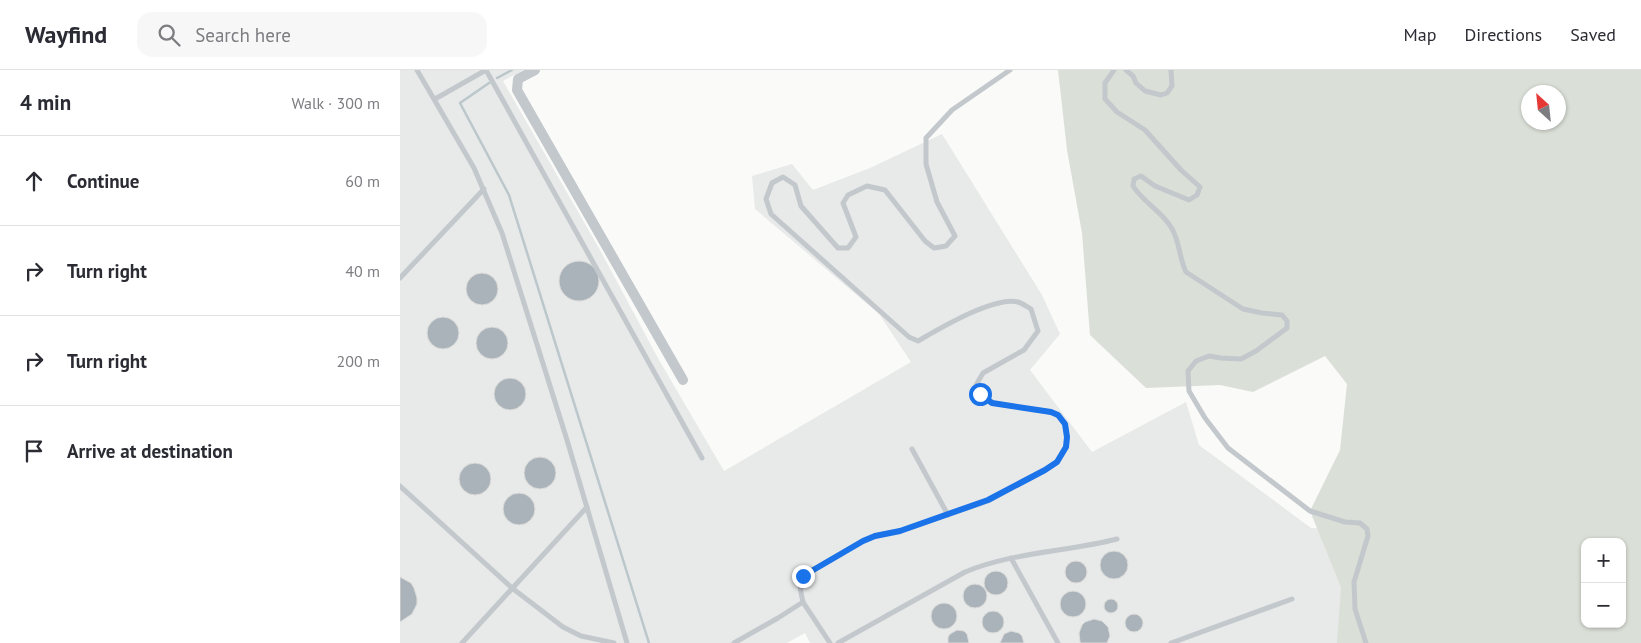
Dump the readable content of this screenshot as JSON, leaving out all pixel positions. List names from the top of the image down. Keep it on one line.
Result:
{"north":"top left","page":{"header":"Wayfind","search":"Search here","nav":["Map","Directions","Saved"],"heading":["4 min","Walk · 300 m"],"list":[["Continue","60 m"],["Turn right","40 m"],["Turn right","200 m"],"Arrive at destination"],"map_buttons":["+","−"]}}
